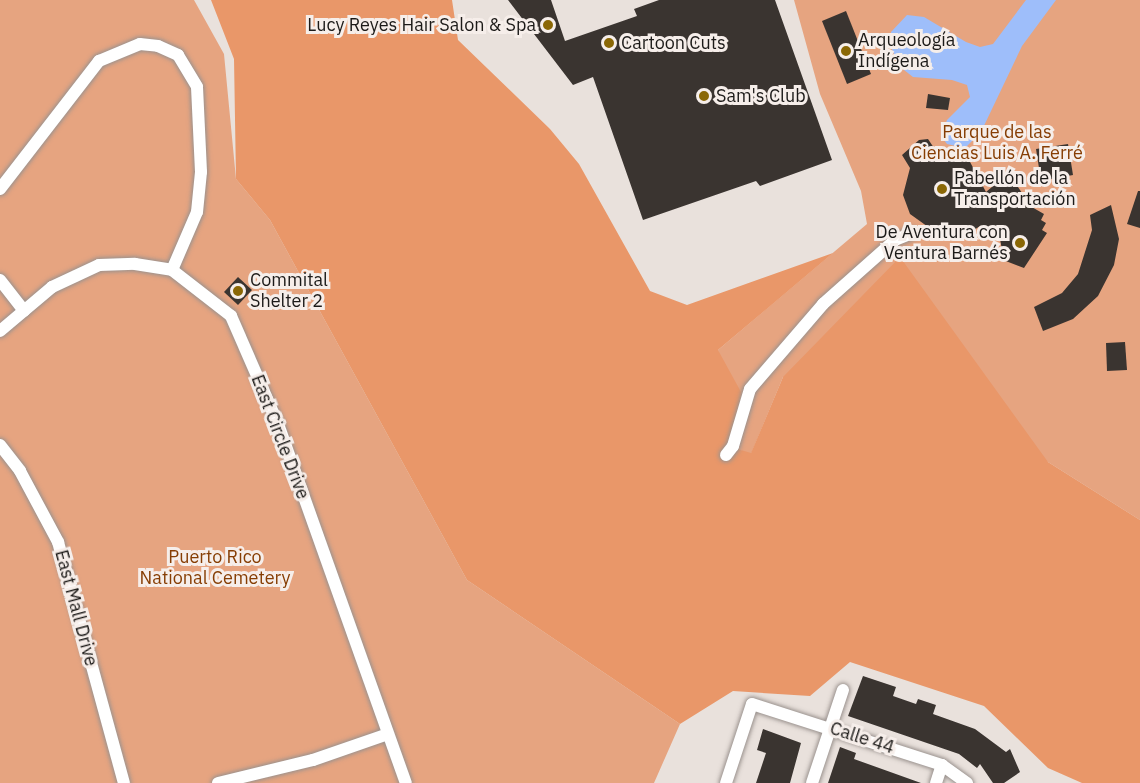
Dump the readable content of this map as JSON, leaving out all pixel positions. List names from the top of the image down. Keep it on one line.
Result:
{"streets":{"street":["East Circle Drive","East Mall Drive","Calle 44"]},"parks":["Parque de las Ciencias Luis A. Ferré","Puerto Rico National Cemetery"],"places":["Lucy Reyes Hair Salon & Spa","Cartoon Cuts","Arqueología Indígena","Sam's Club","Pabellón de la Transportación","De Aventura con Ventura Barnés","Commital Shelter 2"]}
